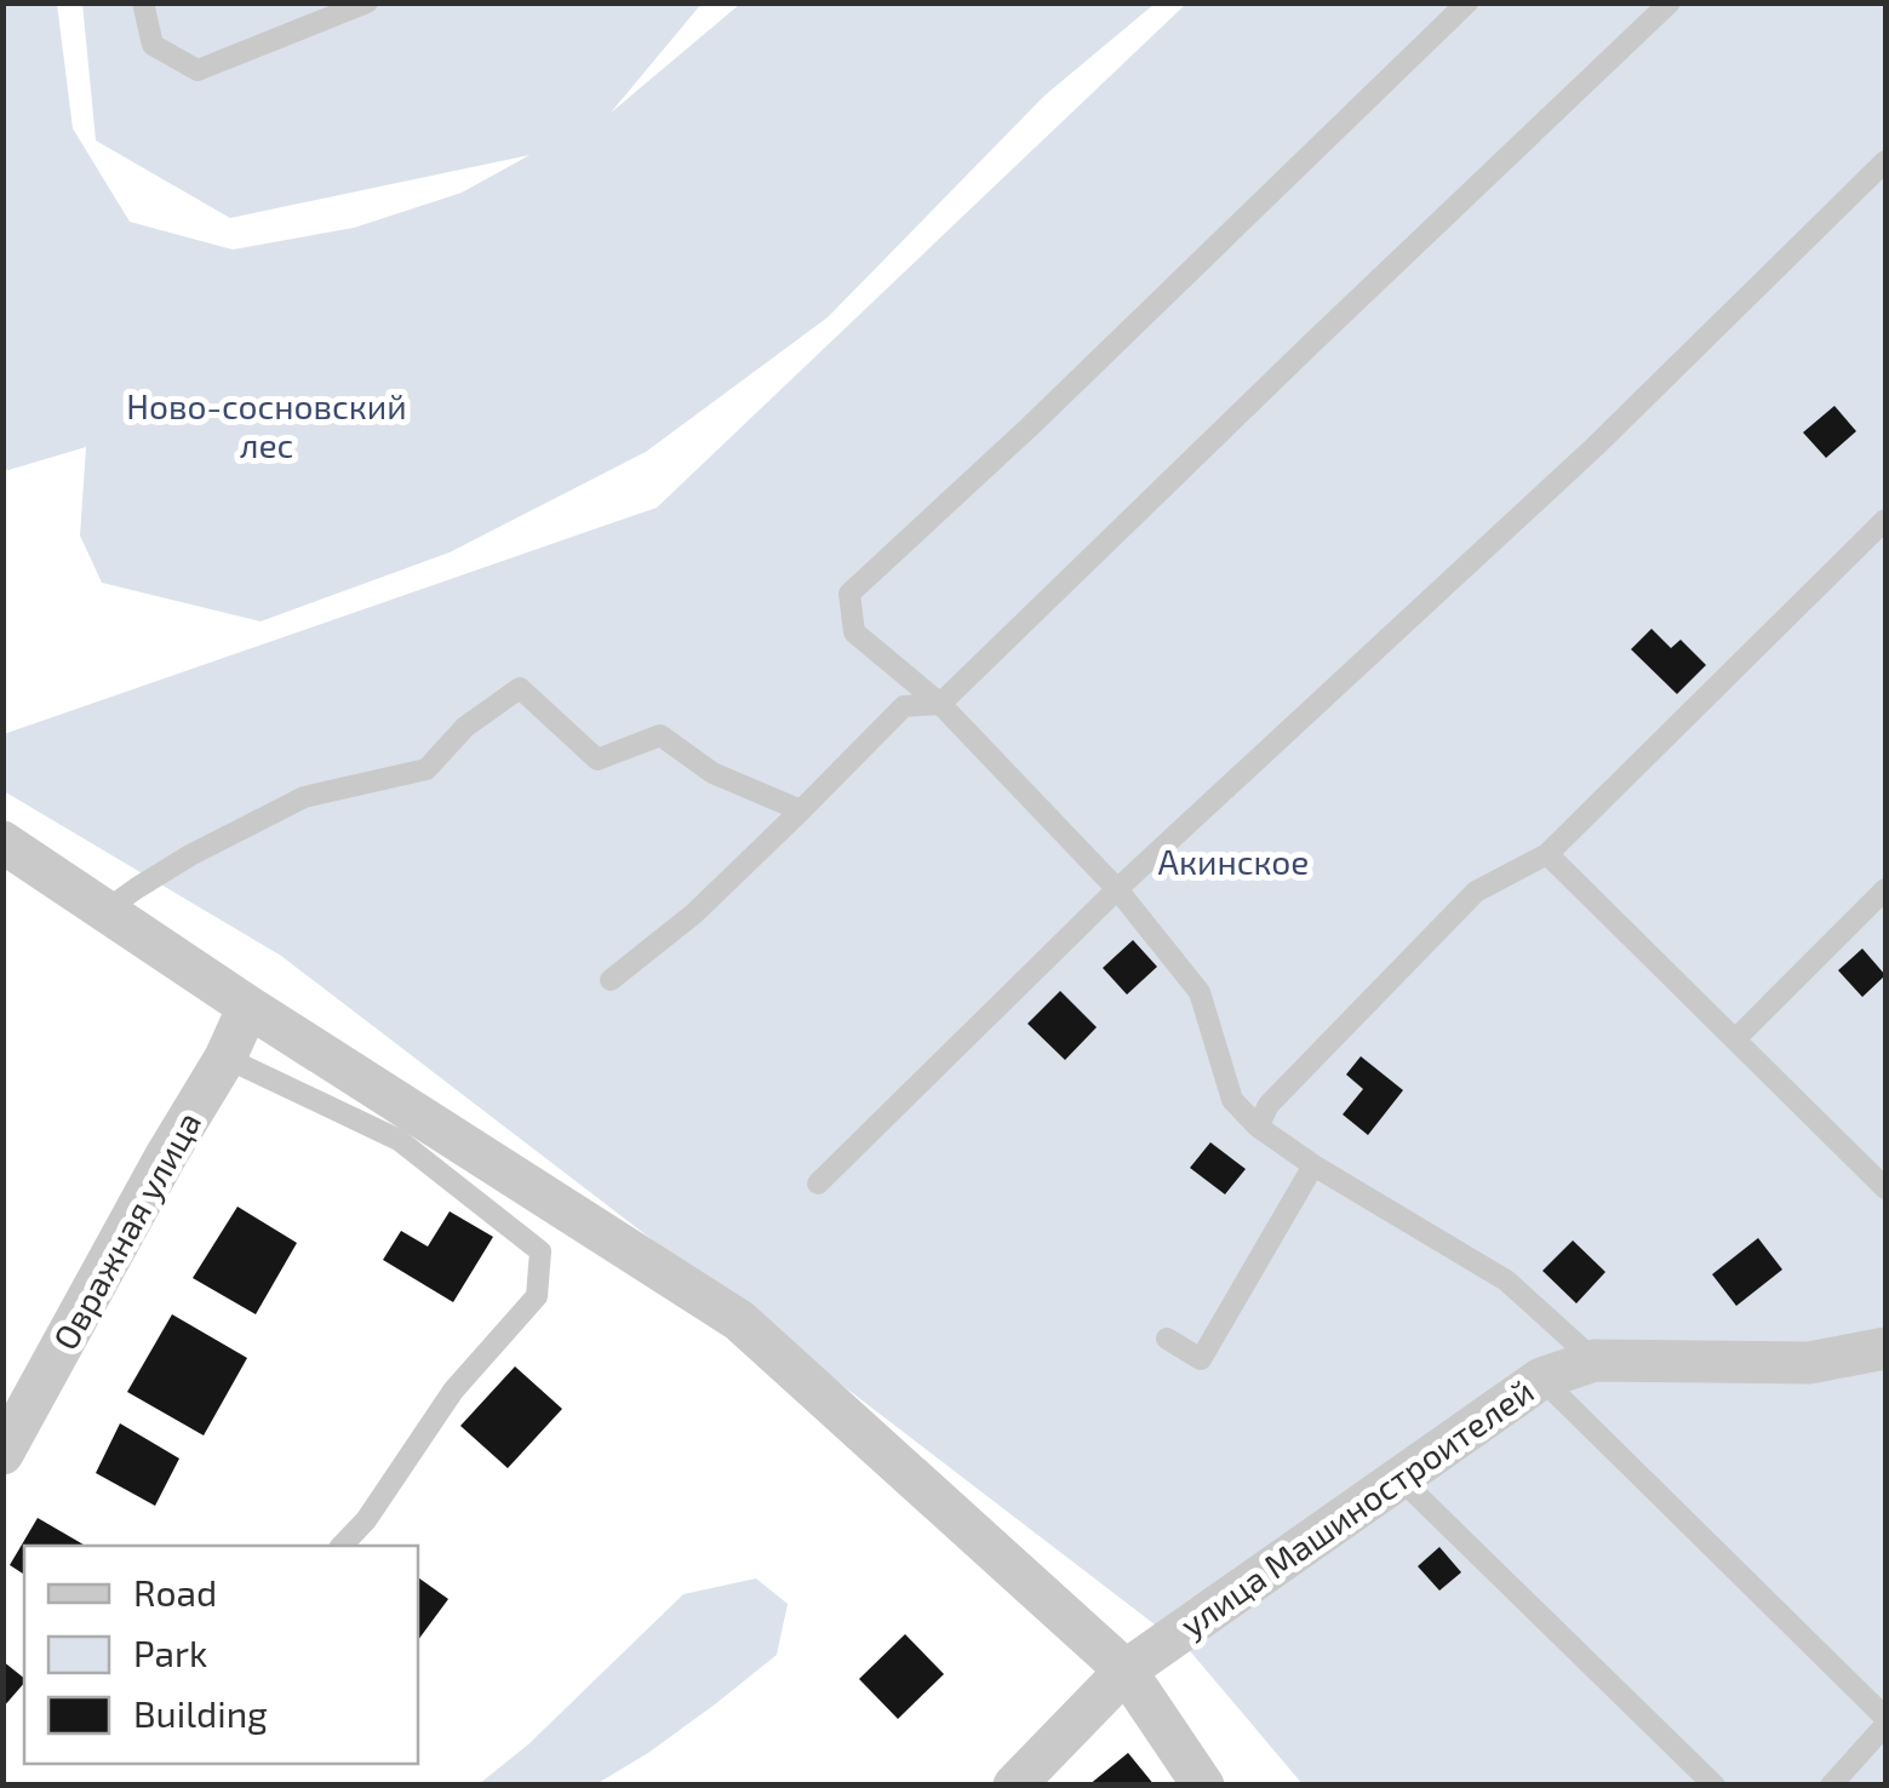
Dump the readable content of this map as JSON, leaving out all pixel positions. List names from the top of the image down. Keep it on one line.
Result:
{"streets":{"street":["Овражная улица","улица Машиностроителей"]},"parks":["Ново-сосновский лес","Акинское"],"legend":["Road","Park","Building"]}
